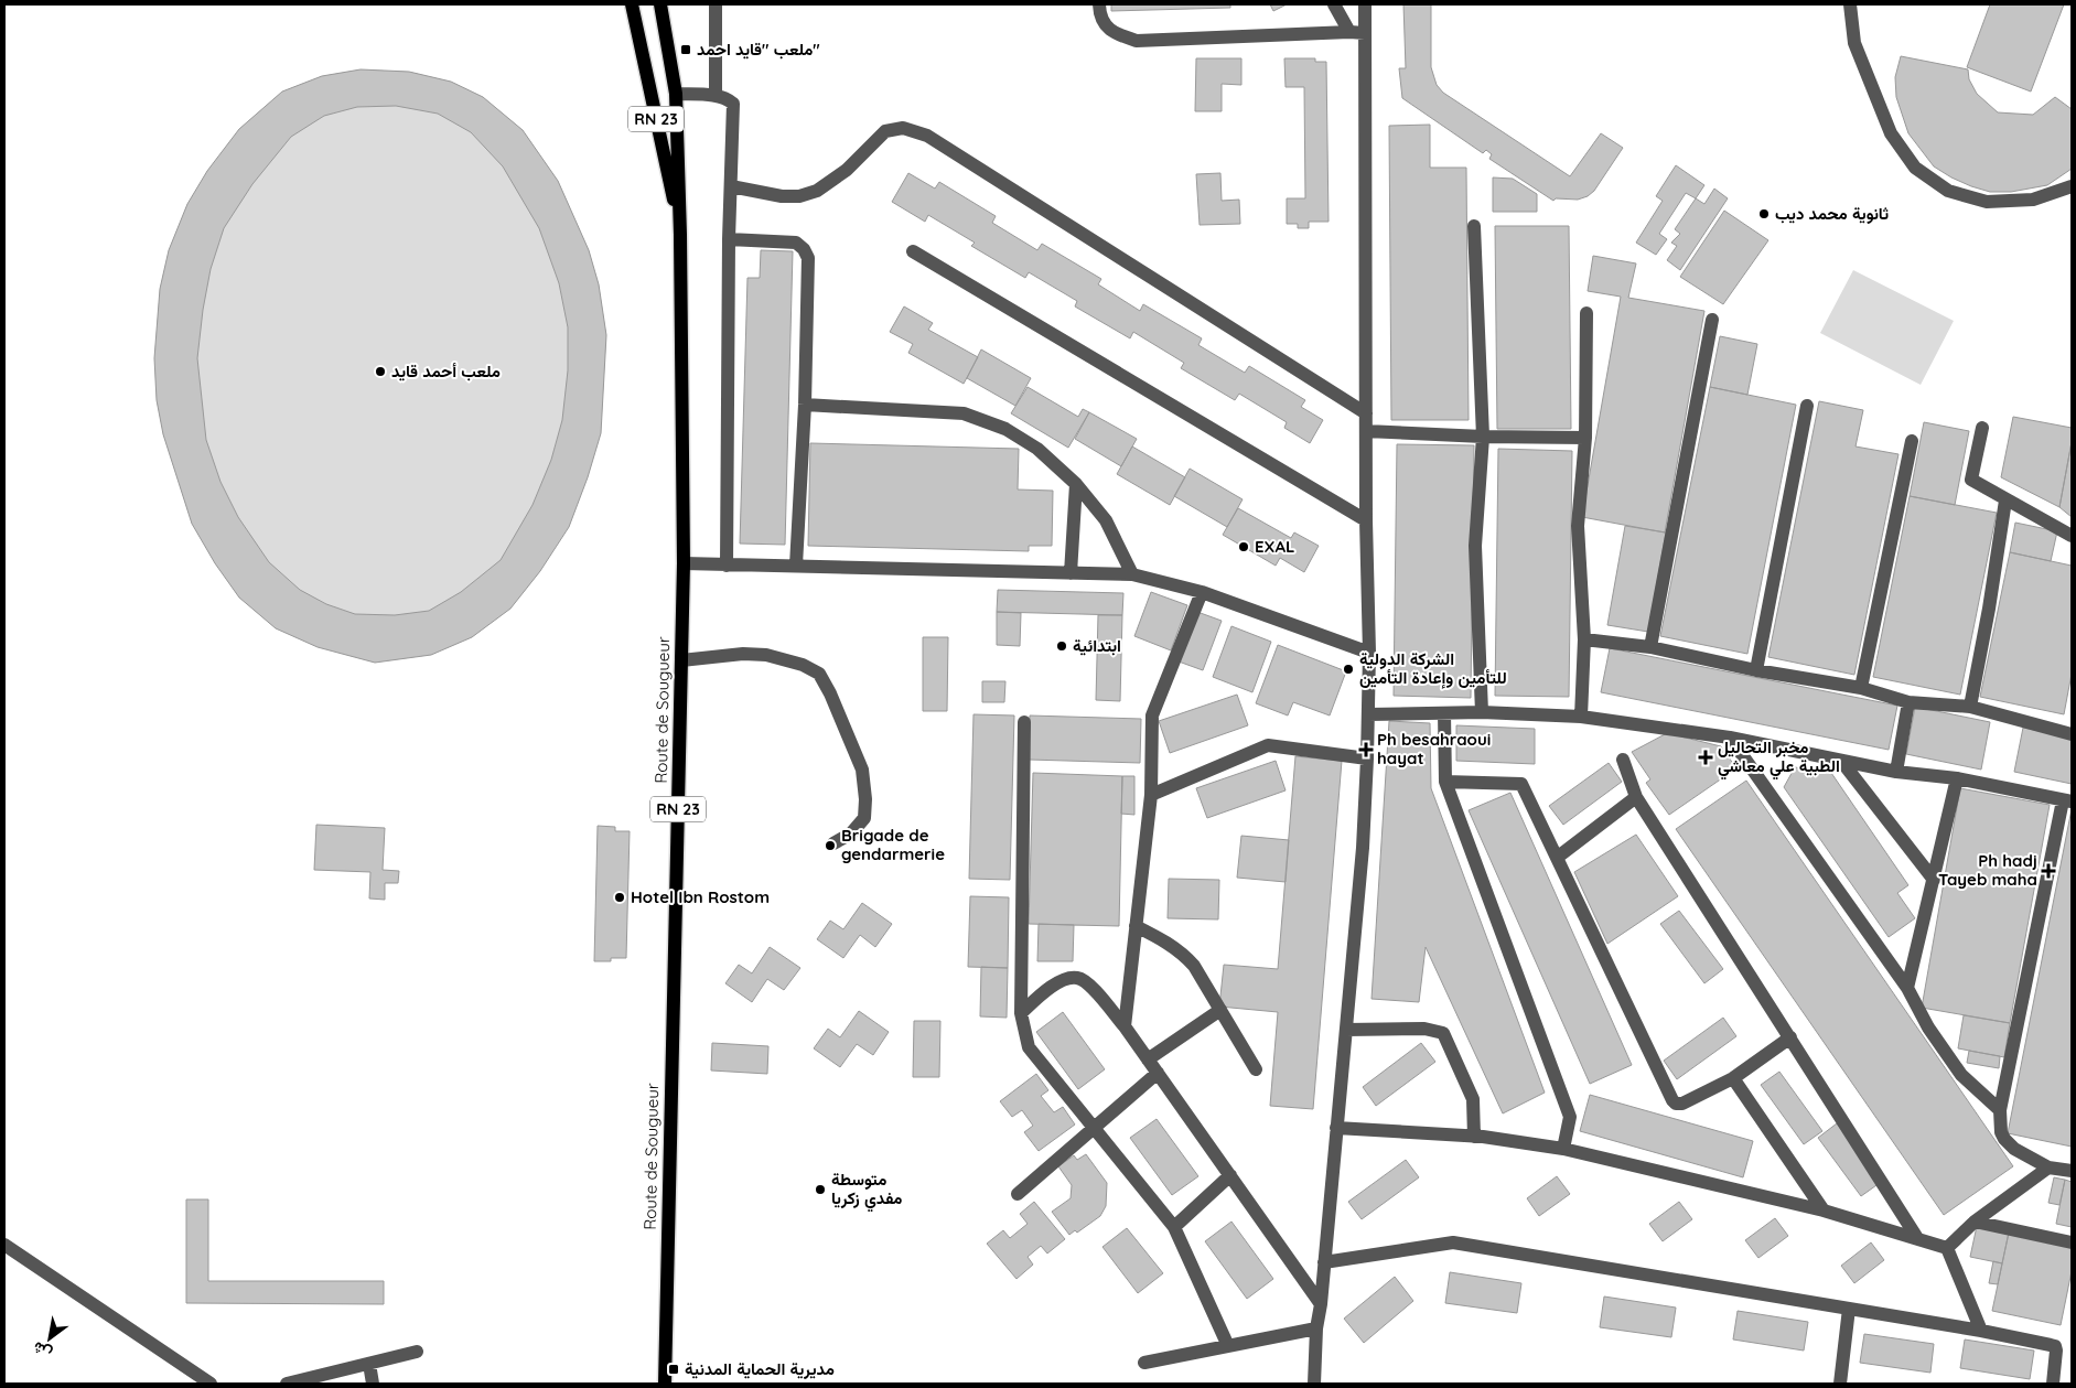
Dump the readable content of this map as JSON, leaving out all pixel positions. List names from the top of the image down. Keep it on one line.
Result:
{"streets":{"main road":["RN 23","Route de Sougueur"]},"crossings":[["RN 23","Route de Sougueur"]],"places":{"transit":["ملعب \"قايد احمد\"","مديرية الحماية المدنية"],"other":["ثانوية محمد ديب","ملعب أحمد قايد","EXAL","ابتدائية","الشركة الدولية للتأمين وإعادة التأمين","Brigade de gendarmerie","Hotel Ibn Rostom","متوسطة مفدي زكريا"],"health":["Ph besahraoui hayat","مخبر التحاليل الطبية علي معاشي","Ph hadj Tayeb maha"]},"north":"bottom left"}
